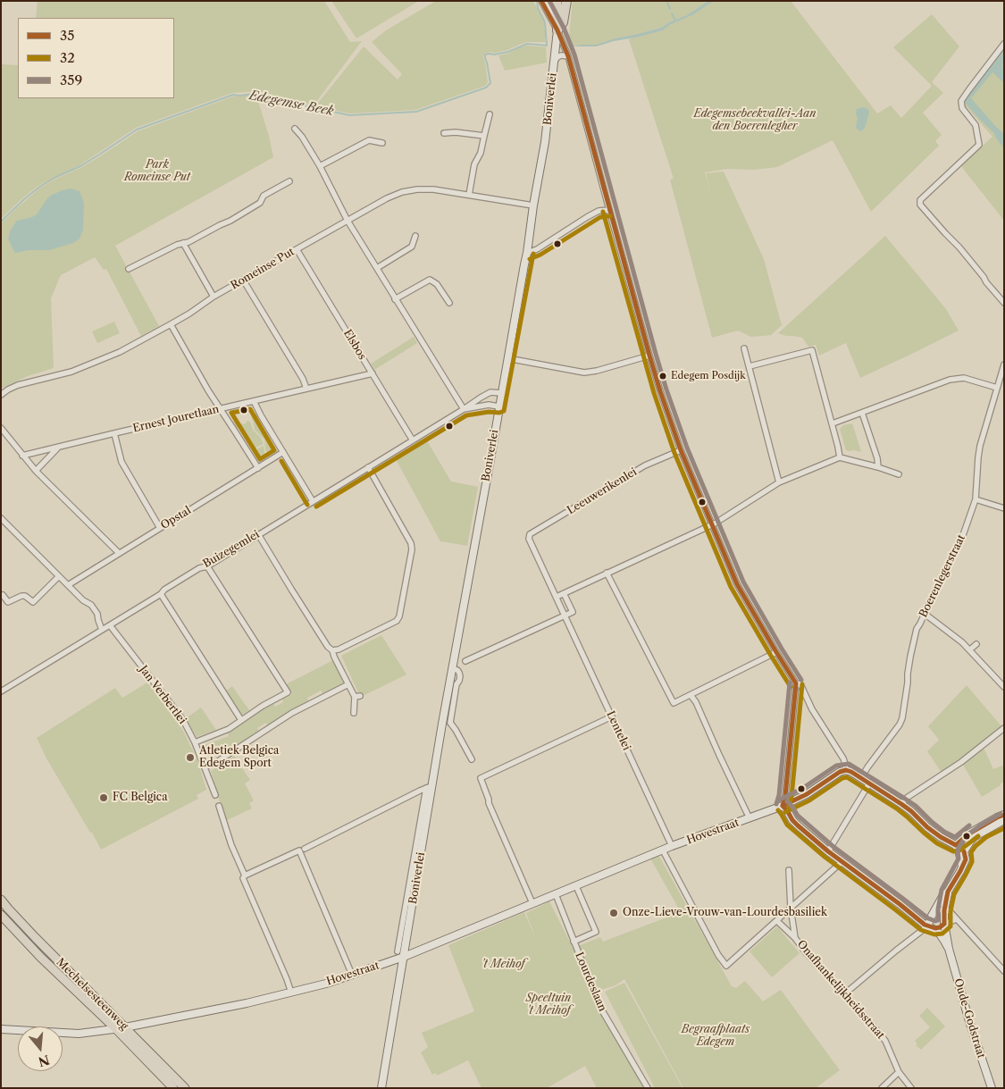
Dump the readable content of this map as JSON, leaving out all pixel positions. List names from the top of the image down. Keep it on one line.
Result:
{"streets":{"highway":["Boniverlei"],"main road":["Mechelsesteenweg"],"street":["Romeinse Put","Elsbos","Ernest Jouretlaan","Leeuwerikenlei","Opstal","Buizegemlei","Boerenlegerstraat","Jan Verbertlei","Lentelei","Hovestraat","Lourdeslaan","Onafhankelijkheidsstraat","Oude-Godstraat"]},"crossings":[["Boniverlei","Romeinse Put"],["Boniverlei","Buizegemlei"],["Boniverlei","Hovestraat"],["Romeinse Put","Elsbos"],["Elsbos","Ernest Jouretlaan"],["Elsbos","Buizegemlei"],["Leeuwerikenlei","Lentelei"],["Buizegemlei","Jan Verbertlei"],["Lentelei","Hovestraat"],["Hovestraat","Lourdeslaan"],["Hovestraat","Mechelsesteenweg"],["Hovestraat","Oude-Godstraat"]],"water":["Edegemse Beek"],"parks":["Edegemsebeekvallei-Aan den Boerenlegher","Park Romeinse Put","'t Meihof","Speeltuin 't Meihof","Begraafplaats Edegem"],"places":["Edegem Posdijk","Atletiek Belgica Edegem Sport","FC Belgica","Onze-Lieve-Vrouw-van-Lourdesbasiliek"],"lines":["transit line 35","transit line 359","transit line 32"],"legend":["35","32","359"],"north":"bottom"}
